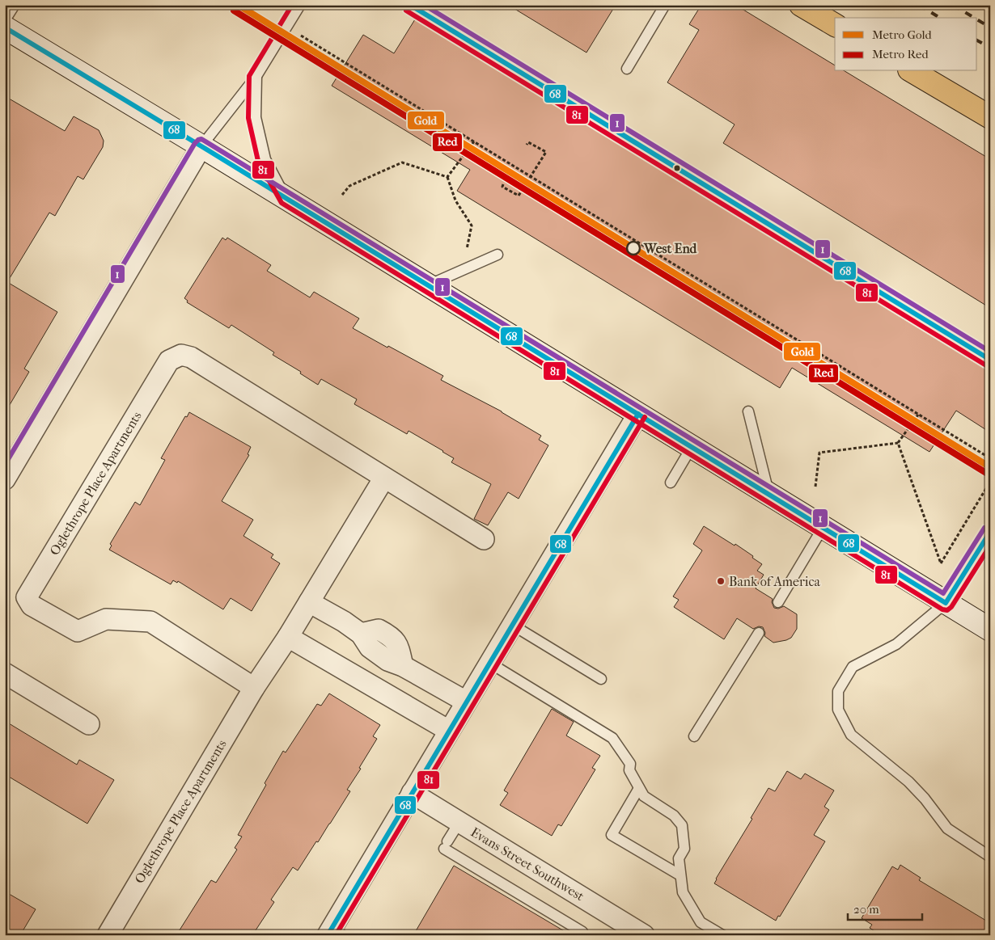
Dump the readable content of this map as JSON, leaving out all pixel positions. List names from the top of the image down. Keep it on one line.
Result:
{"streets":{"street":["Oglethrope Place Apartments","Evans Street Southwest"]},"places":["West End","Bank of America"],"lines":["metro line Gold","transit line 68","transit line 81","transit line 1","metro line Red"],"legend":["Metro Gold","Metro Red"],"scale_bar":"20 m"}
